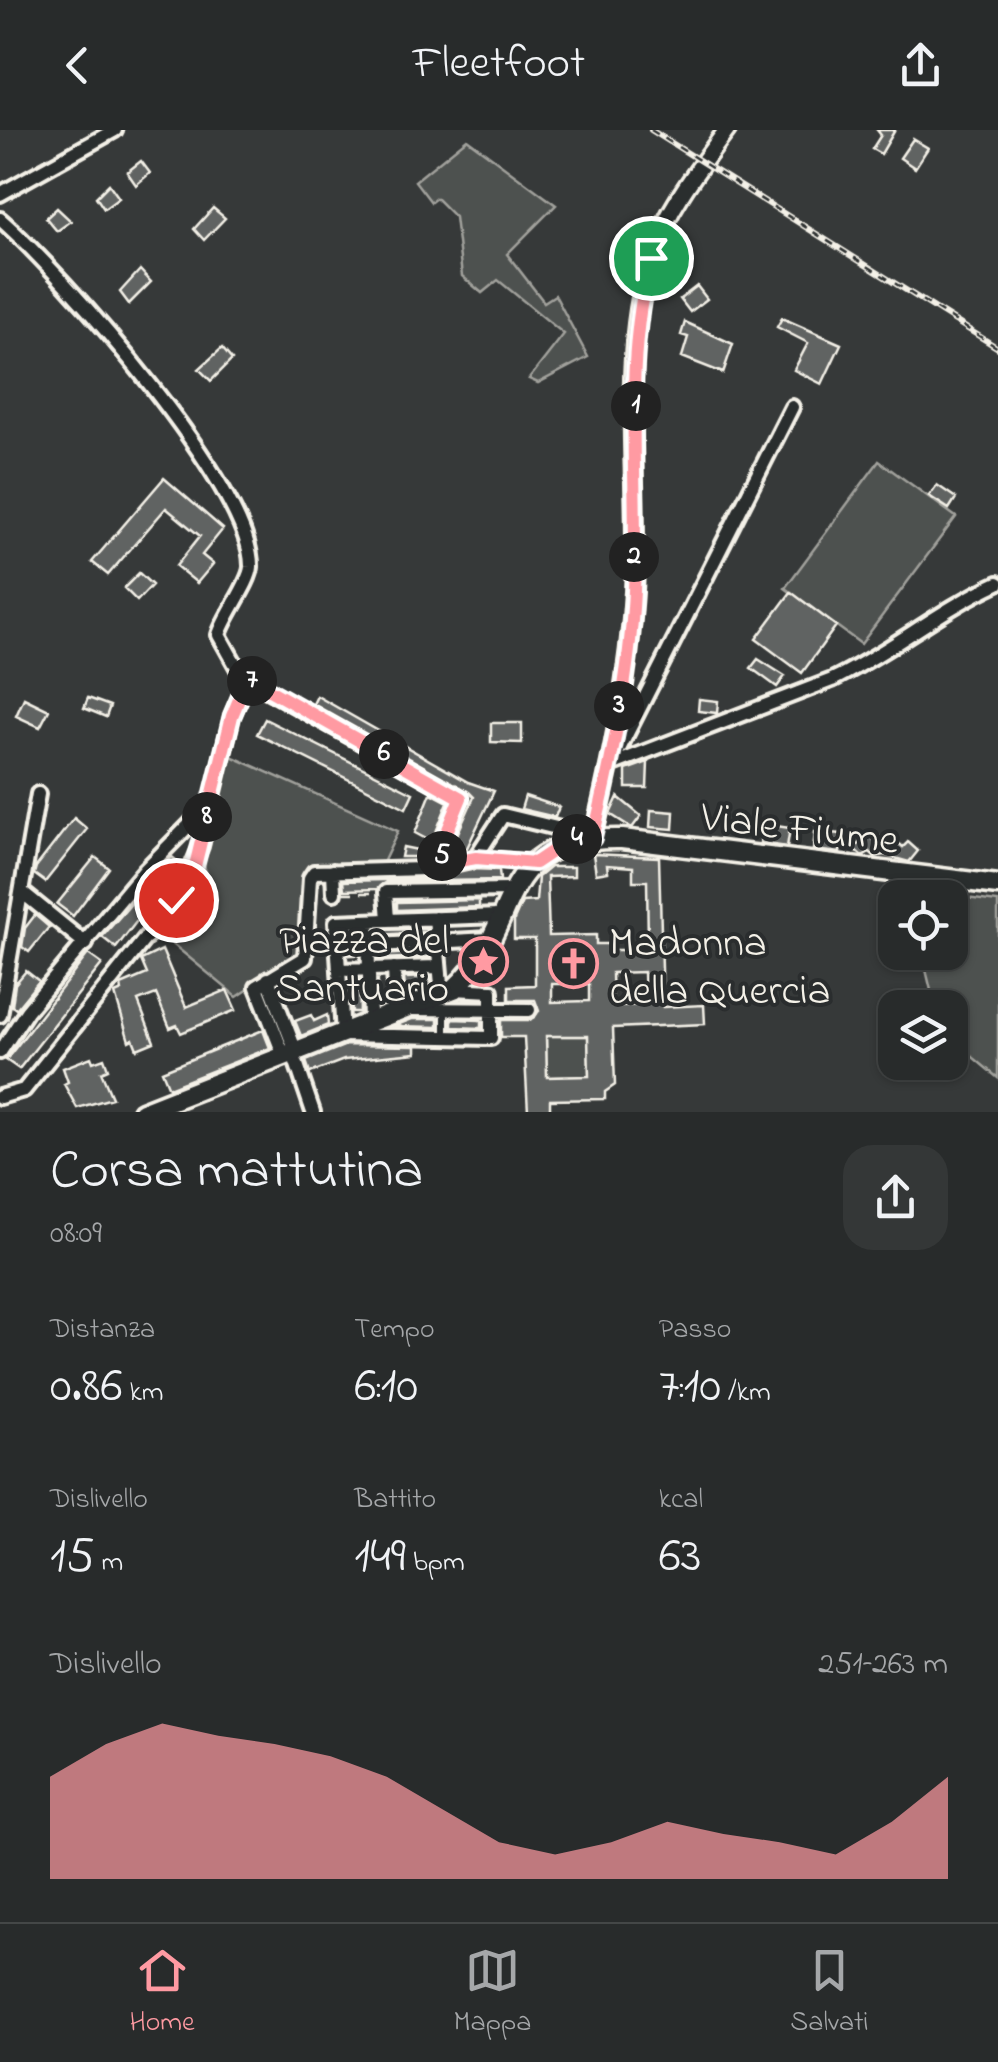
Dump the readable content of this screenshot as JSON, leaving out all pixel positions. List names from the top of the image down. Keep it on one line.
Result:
{"streets":{"main road":["Viale Fiume"]},"places":{"place":["Piazza del Santuario"],"church":["Madonna della Quercia"]},"page":{"header":"Fleetfoot","pins":["1","2","7","3","6","8","4","5"],"heading":["Corsa mattutina","08:09"],"stats":[["Distanza","0.86 km"],["Tempo","6:10"],["Passo","7:10 /km"],["Dislivello","15 m"],["Battito","149 bpm"],["kcal","63"]],"chart":["Dislivello","251–263 m"],"tabs":["Home","Mappa","Salvati"]}}
